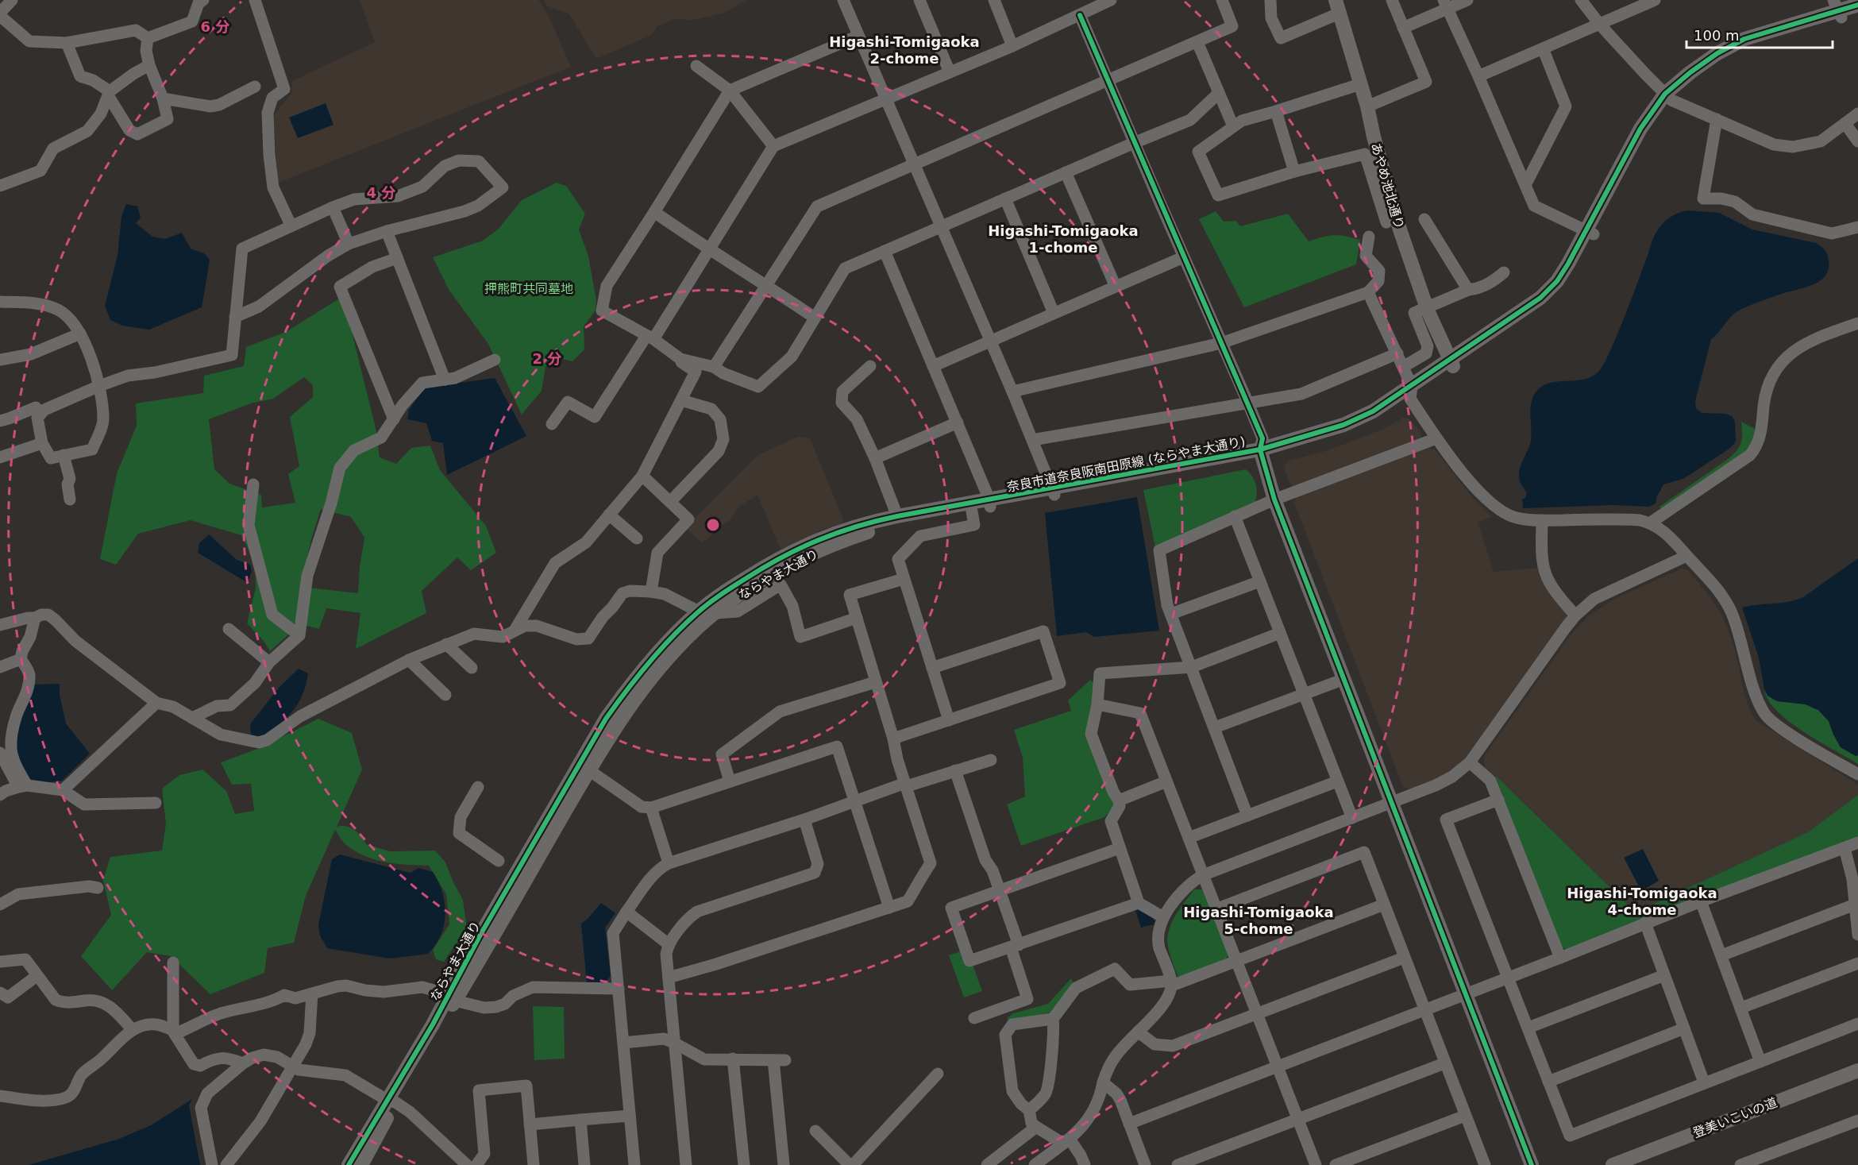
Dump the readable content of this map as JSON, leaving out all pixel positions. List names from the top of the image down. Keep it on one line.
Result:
{"streets":{"street":["あやめ池北通り","奈良市道奈良阪南田原線 (ならやま大通り)","ならやま大通り","登美いこいの道"]},"crossings":[["奈良市道奈良阪南田原線 (ならやま大通り)","ならやま大通り"]],"districts":["Higashi-Tomigaoka 2-chome","Higashi-Tomigaoka 1-chome","Higashi-Tomigaoka 4-chome","Higashi-Tomigaoka 5-chome"],"parks":["押熊町共同墓地"],"scale_bar":"100 m","rings":["6 分","4 分","2 分"]}
